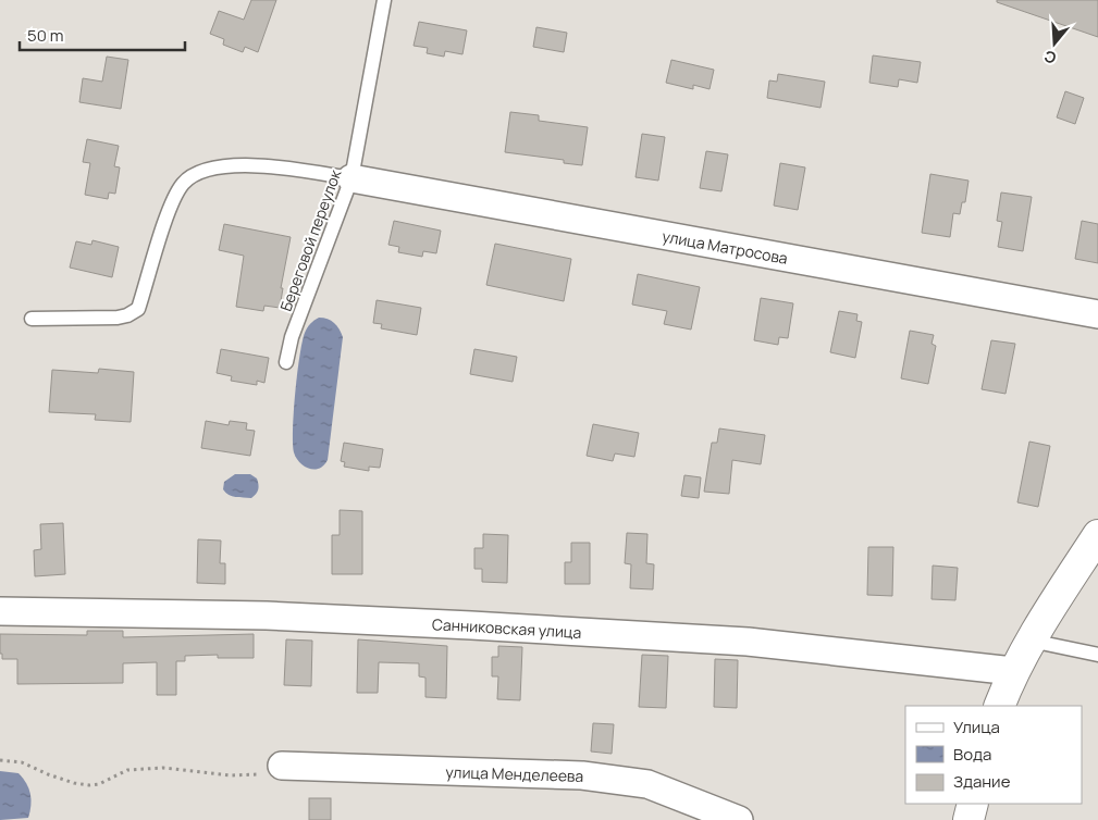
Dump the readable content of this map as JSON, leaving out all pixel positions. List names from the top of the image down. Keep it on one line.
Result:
{"streets":{"street":["улица Матросова","Санниковская улица","улица Менделеева"],"lane":["Береговой переулок"]},"crossings":[["Береговой переулок","улица Матросова"]],"legend":["Улица","Вода","Здание"],"scale_bar":"50 m","north":"bottom"}
